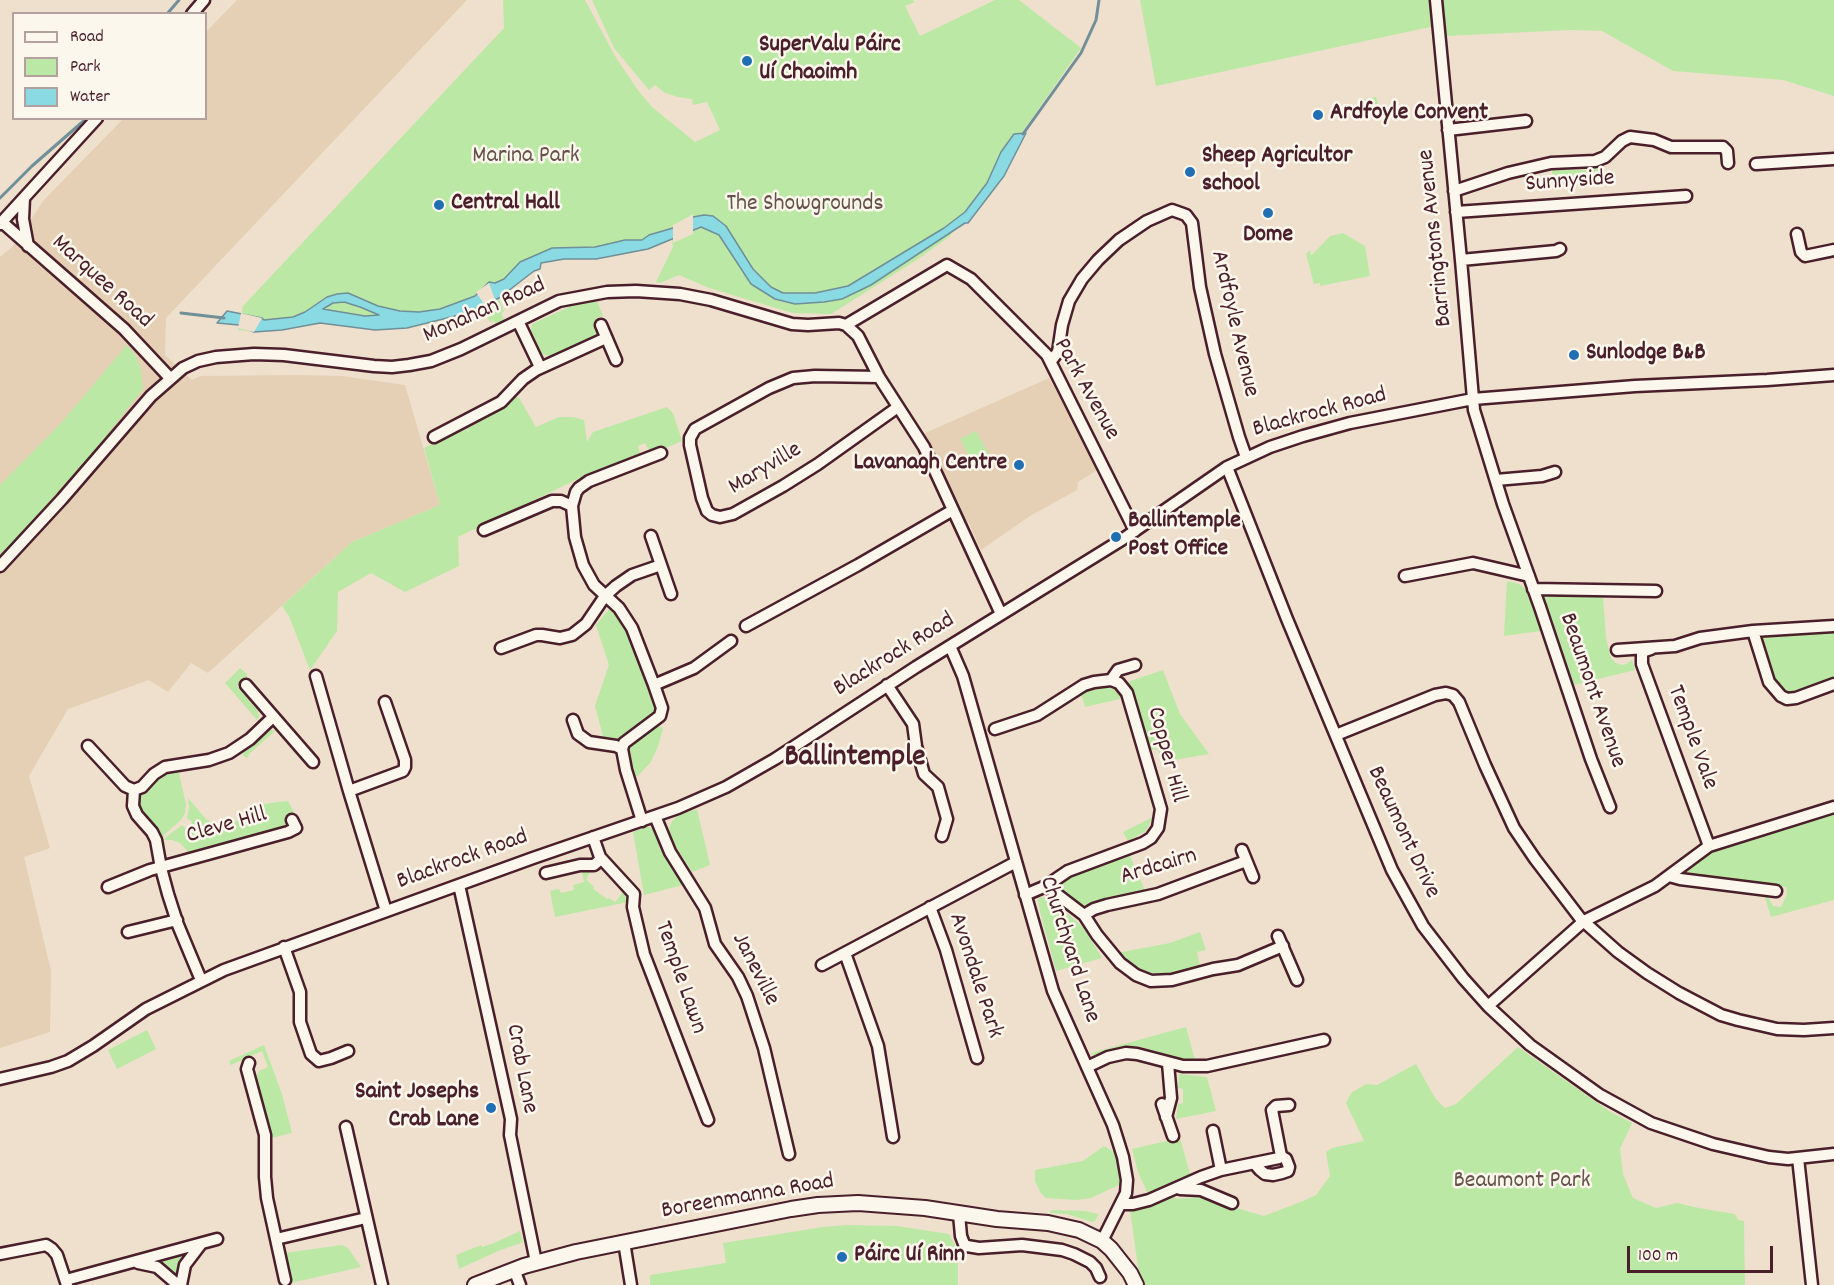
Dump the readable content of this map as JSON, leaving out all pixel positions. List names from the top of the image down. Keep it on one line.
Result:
{"streets":{"main road":["Boreenmanna Road"],"street":["Sunnyside","Barringtons Avenue","Marquee Road","Monahan Road","Ardfoyle Avenue","Park Avenue","Blackrock Road","Maryville","Beaumont Avenue","Temple Vale","Copper Hill","Cleve Hill","Beaumont Drive","Ardcairn","Churchyard Lane","Janeville","Avondale Park","Temple Lawn","Crab Lane"]},"crossings":[["Sunnyside","Barringtons Avenue"],["Barringtons Avenue","Blackrock Road"],["Barringtons Avenue","Beaumont Avenue"],["Marquee Road","Monahan Road"],["Monahan Road","Park Avenue"],["Ardfoyle Avenue","Park Avenue"],["Ardfoyle Avenue","Blackrock Road"],["Park Avenue","Blackrock Road"],["Blackrock Road","Beaumont Avenue"],["Blackrock Road","Cleve Hill"],["Blackrock Road","Beaumont Drive"],["Blackrock Road","Churchyard Lane"],["Blackrock Road","Janeville"],["Blackrock Road","Temple Lawn"],["Blackrock Road","Crab Lane"],["Copper Hill","Churchyard Lane"],["Churchyard Lane","Avondale Park"],["Churchyard Lane","Boreenmanna Road"],["Crab Lane","Boreenmanna Road"]],"districts":["Ballintemple"],"parks":["Marina Park","The Showgrounds","Beaumont Park"],"places":["SuperValu Páirc Uí Chaoimh","Ardfoyle Convent","Sheep Agricultor school","Central Hall","Dome","Sunlodge B&B","Lavanagh Centre","Ballintemple Post Office","Saint Josephs Crab Lane","Páirc Uí Rinn"],"legend":["Road","Park","Water"],"scale_bar":"100 m"}
